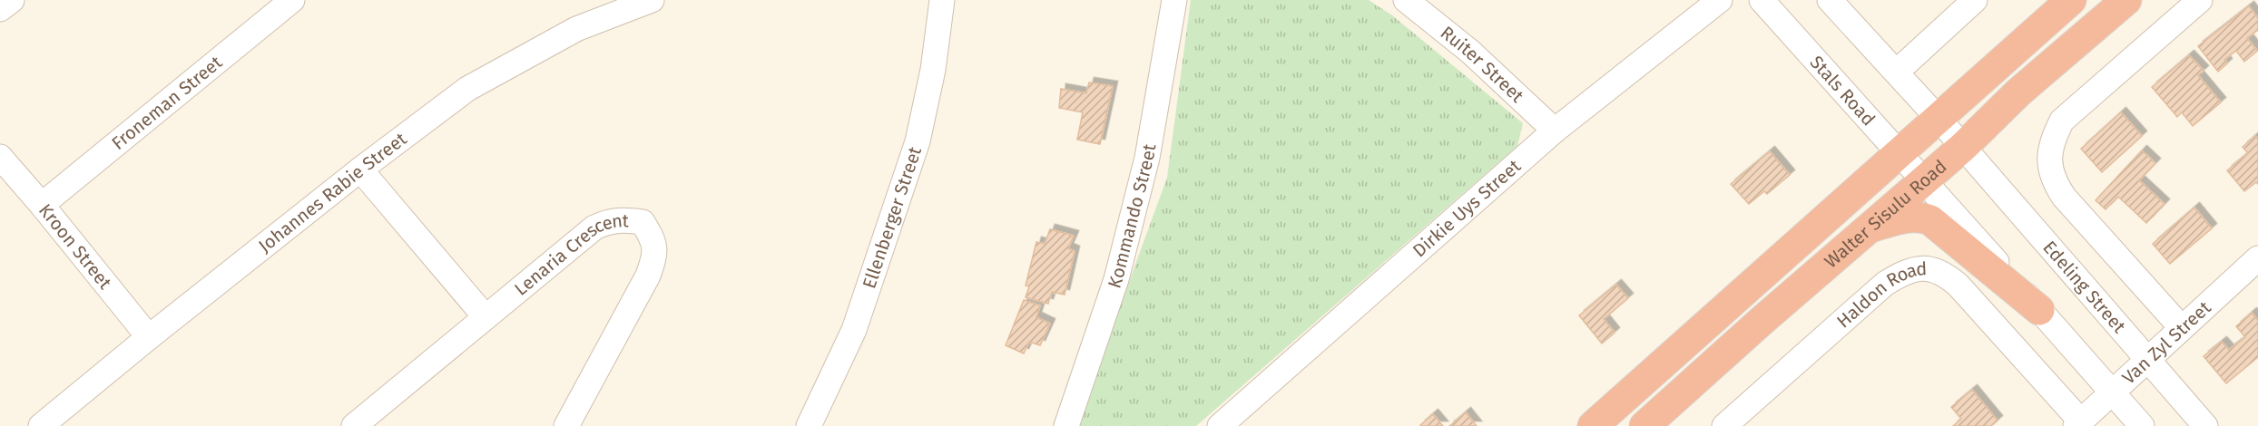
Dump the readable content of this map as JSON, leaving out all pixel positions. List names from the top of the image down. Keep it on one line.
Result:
{"streets":{"highway":["Walter Sisulu Road"],"street":["Ruiter Street","Stals Road","Froneman Street","Johannes Rabie Street","Dirkie Uys Street","Kommando Street","Ellenberger Street","Kroon Street","Lenaria Crescent","Edeling Street","Haldon Road","Van Zyl Street"]},"crossings":[["Ruiter Street","Dirkie Uys Street"],["Stals Road","Walter Sisulu Road"],["Froneman Street","Kroon Street"],["Johannes Rabie Street","Kroon Street"],["Walter Sisulu Road","Edeling Street"],["Edeling Street","Van Zyl Street"],["Haldon Road","Van Zyl Street"]]}
